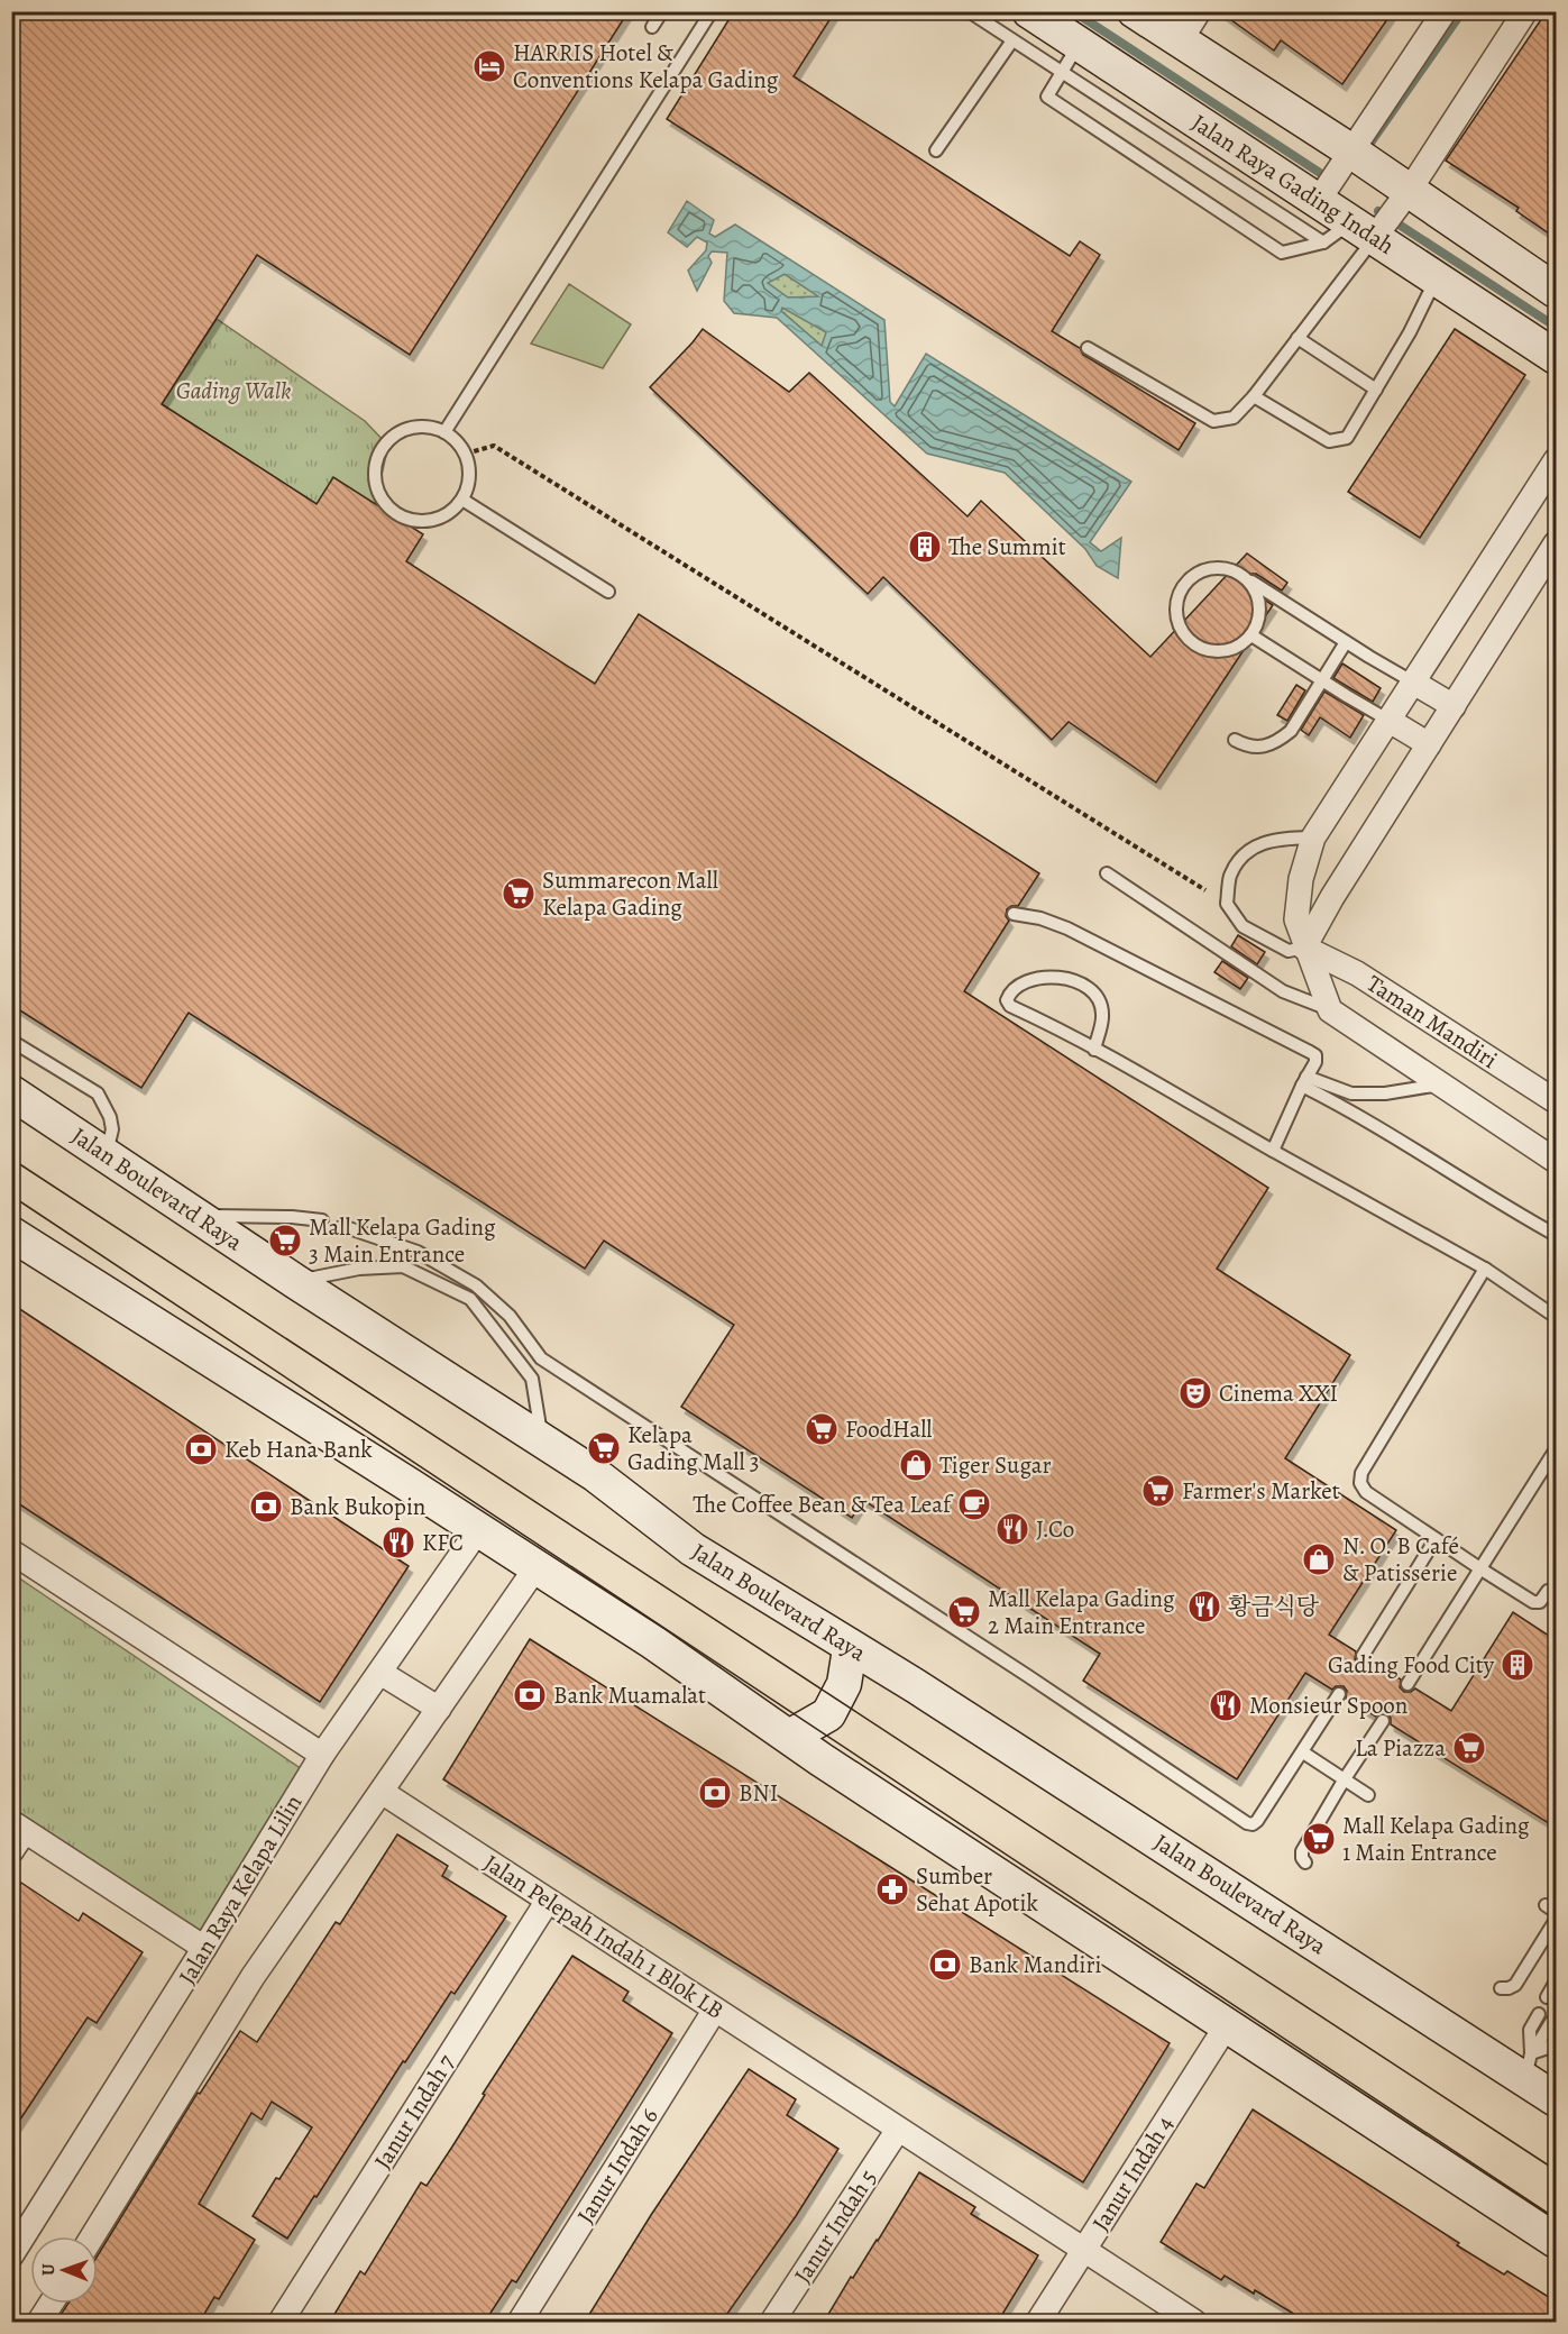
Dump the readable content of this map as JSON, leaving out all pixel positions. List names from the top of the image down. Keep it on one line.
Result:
{"streets":{"main road":["Jalan Raya Gading Indah","Jalan Boulevard Raya"],"street":["Taman Mandiri","Jalan Raya Kelapa Lilin","Jalan Pelepah Indah 1 Blok LB","Janur Indah 7","Janur Indah 6","Janur Indah 4","Janur Indah 5"]},"crossings":[["Jalan Pelepah Indah 1 Blok LB","Janur Indah 7"],["Jalan Pelepah Indah 1 Blok LB","Janur Indah 6"],["Jalan Pelepah Indah 1 Blok LB","Janur Indah 4"],["Jalan Pelepah Indah 1 Blok LB","Janur Indah 5"]],"parks":["Gading Walk"],"places":{"hotel":["HARRIS Hotel & Conventions Kelapa Gading"],"building":["The Summit","Gading Food City"],"supermarket":["Summarecon Mall Kelapa Gading","Mall Kelapa Gading 3 Main Entrance","FoodHall","Kelapa Gading Mall 3","Farmer's Market","Mall Kelapa Gading 2 Main Entrance","La Piazza","Mall Kelapa Gading 1 Main Entrance"],"theatre":["Cinema XXI"],"bank":["Keb Hana Bank","Bank Bukopin","Bank Muamalat","BNI","Bank Mandiri"],"shop":["Tiger Sugar","N. O. B Café & Patisserie"],"cafe":["The Coffee Bean & Tea Leaf"],"restaurant":["J.Co","KFC","황금식당","Monsieur Spoon"],"pharmacy":["Sumber Sehat Apotik"]},"north":"left"}
